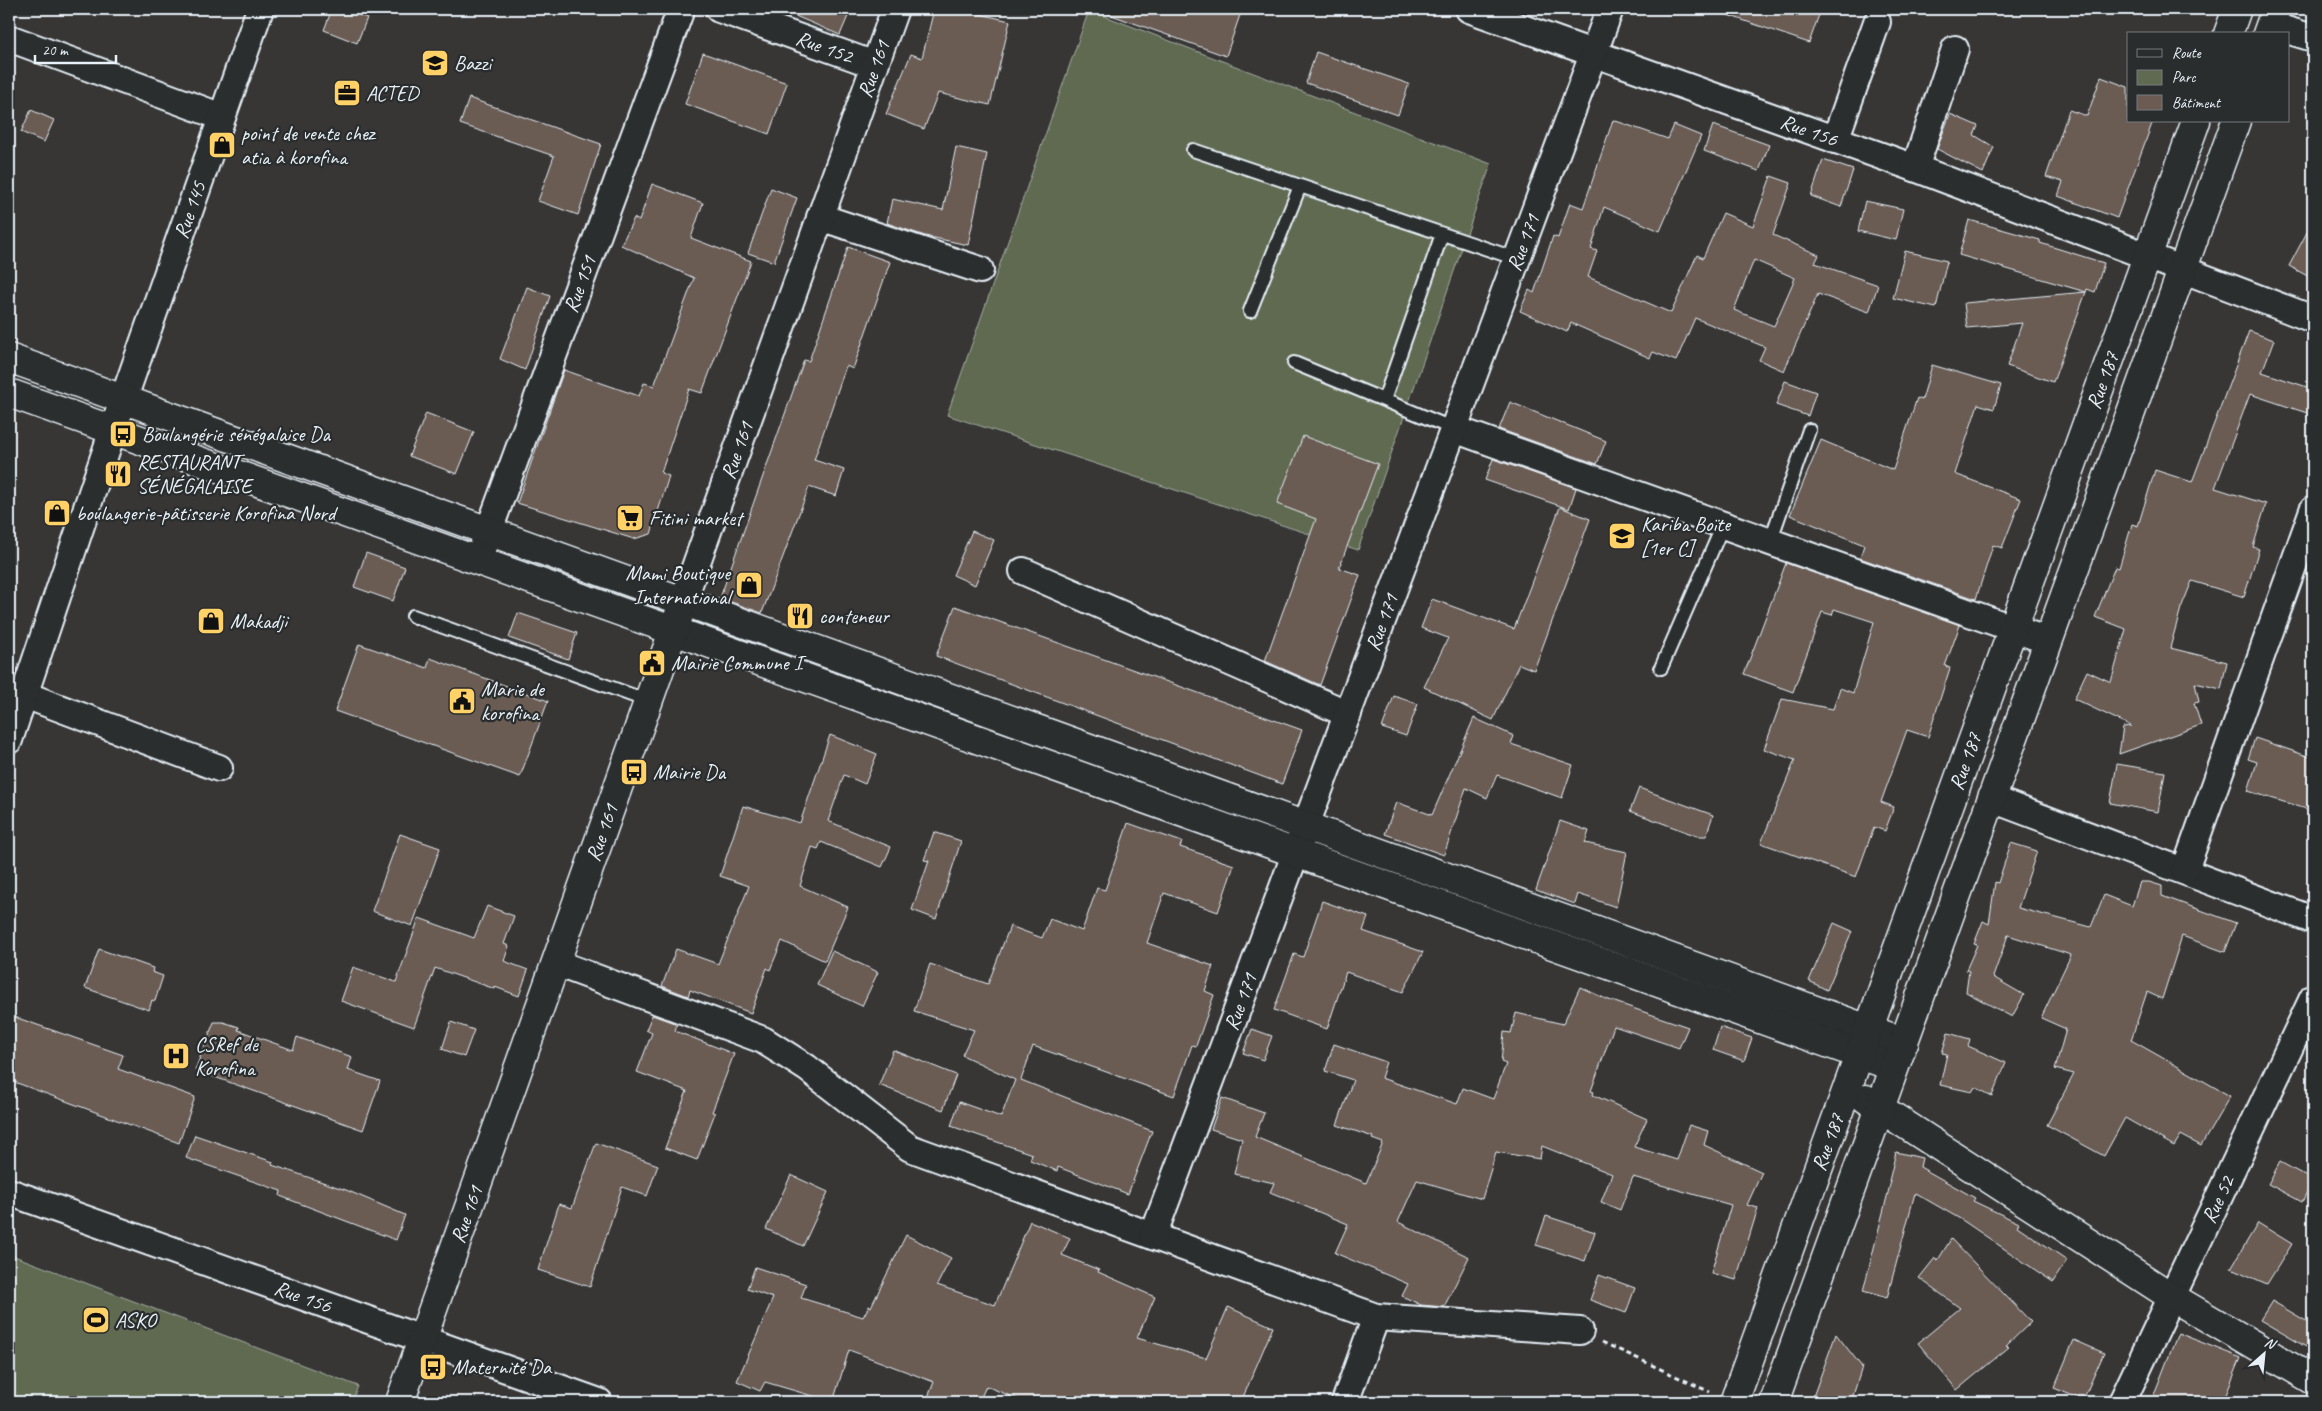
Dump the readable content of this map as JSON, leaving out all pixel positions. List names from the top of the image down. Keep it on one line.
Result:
{"streets":{"main road":["Rue 161","Rue 187"],"street":["Rue 152","Rue 156","Rue 145","Rue 171","Rue 151","Rue 52"]},"crossings":[["Rue 152","Rue 161"],["Rue 161","Rue 156"],["Rue 156","Rue 171"],["Rue 156","Rue 187"]],"places":{"school or university":["Bazzi","Kariba Boïte [1er C]"],"office":["ACTED"],"shop":["point de vente chez atia à korofina","boulangerie-pâtisserie Korofina Nord","Mami Boutique International","Makadji"],"bus stop":["Boulangérie sénégalaise Da","Mairie Da","Maternité Da"],"restaurant":["RESTAURANT SÉNÉGALAISE","conteneur"],"supermarket":["Fitini market"],"public building":["Mairie Commune I","Marie de korofina"],"hospital":["CSRef de Korofina"],"sports":["ASKO"]},"legend":["Route","Parc","Bâtiment"],"scale_bar":"20 m","north":"top right"}
